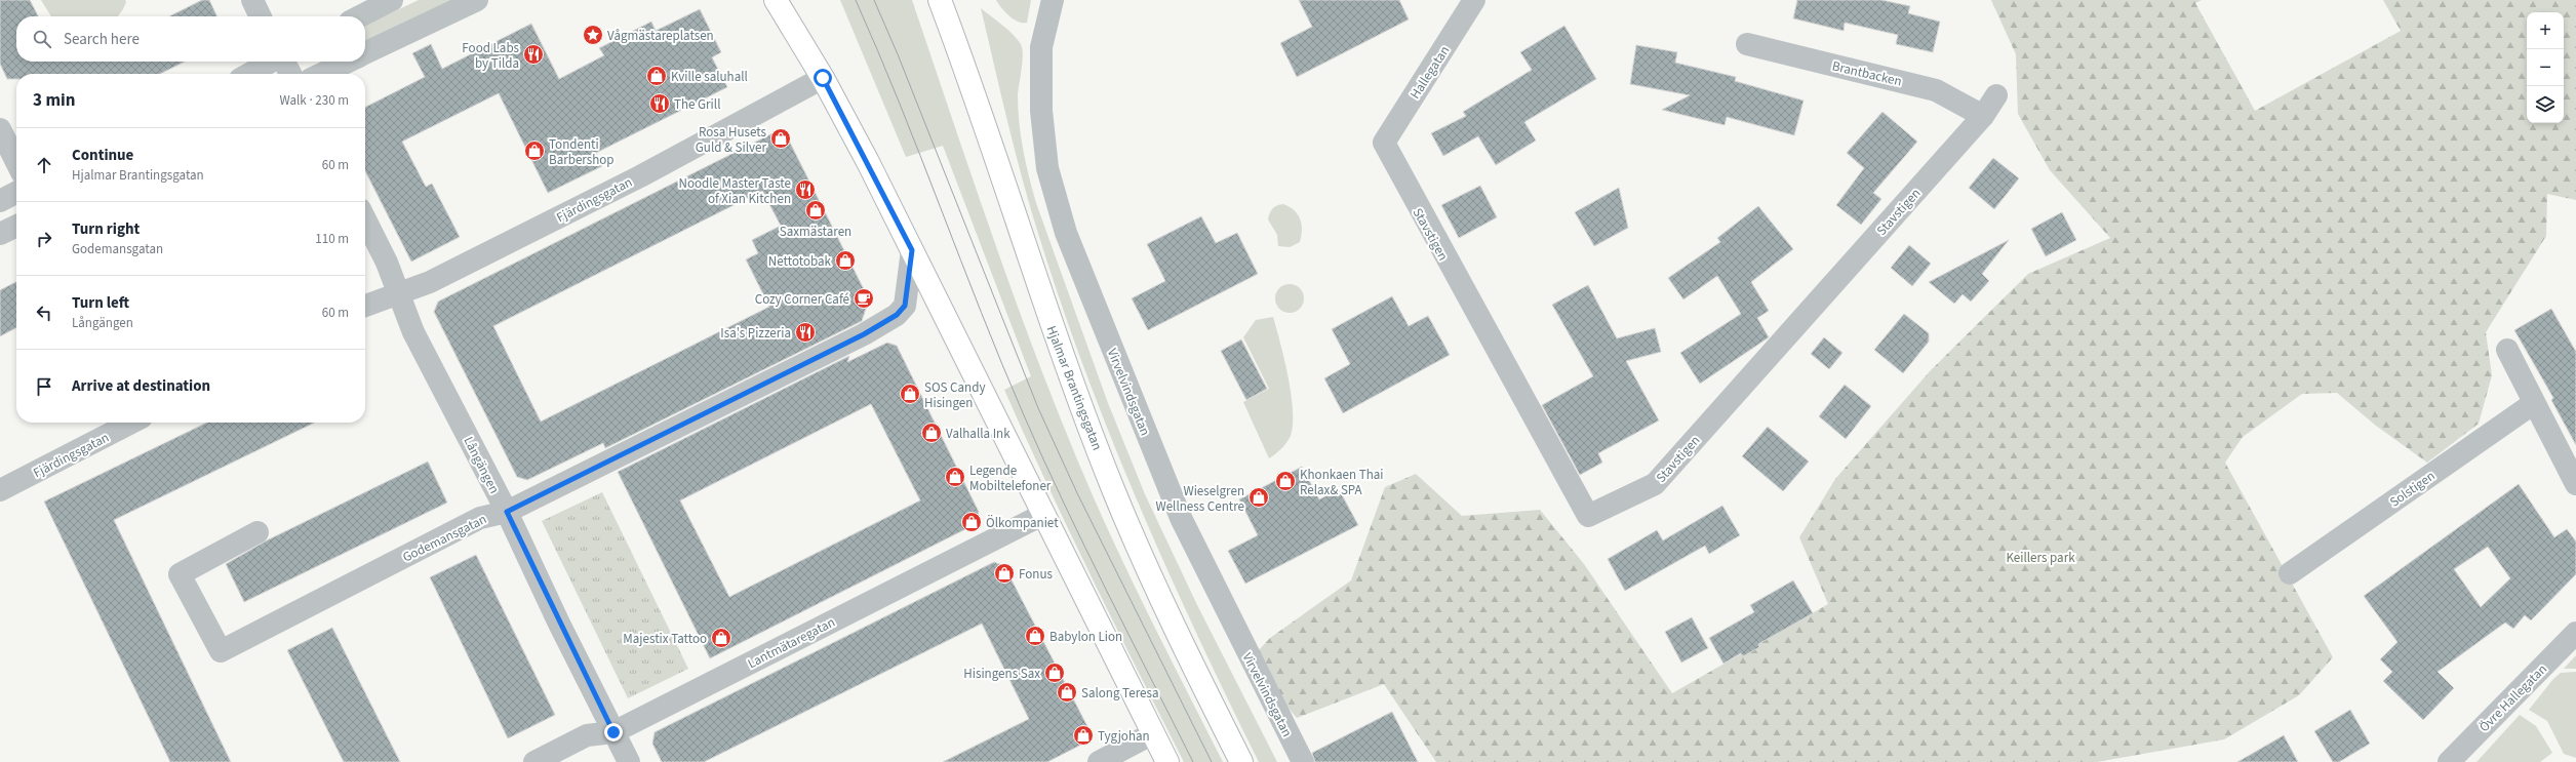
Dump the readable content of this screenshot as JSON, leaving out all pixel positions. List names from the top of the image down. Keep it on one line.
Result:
{"streets":{"main road":["Hjalmar Brantingsgatan"],"street":["Hallegatan","Brantbacken","Fjärdingsgatan","Stavstigen","Virvelvindsgatan","Långängen","Solstigen","Godemansgatan","Lantmätaregatan","Övre Hallegatan"]},"crossings":[["Hallegatan","Stavstigen"],["Brantbacken","Stavstigen"],["Fjärdingsgatan","Långängen"],["Långängen","Godemansgatan"],["Långängen","Lantmätaregatan"]],"parks":["Keillers park"],"places":{"place":["Vågmästareplatsen"],"restaurant":["Food Labs by Tilda","The Grill","Noodle Master Taste of Xian Kitchen","Isa's Pizzeria"],"shop":["Kville saluhall","Rosa Husets Guld & Silver","Tondenti Barbershop","Saxmästaren","Nettotobak","SOS Candy Hisingen","Valhalla Ink","Legende Mobiltelefoner","Khonkaen Thai Relax& SPA","Wieselgren Wellness Centre","Ölkompaniet","Fonus","Babylon Lion","Majestix Tattoo","Hisingens Sax","Salong Teresa","Tygjohan"],"cafe":["Cozy Corner Café"]},"page":{"map_buttons":["+","−"],"search":"Search here","heading":["3 min","Walk · 230 m"],"list":[["Continue","Hjalmar Brantingsgatan","60 m"],["Turn right","Godemansgatan","110 m"],["Turn left","Långängen","60 m"],"Arrive at destination"]}}
